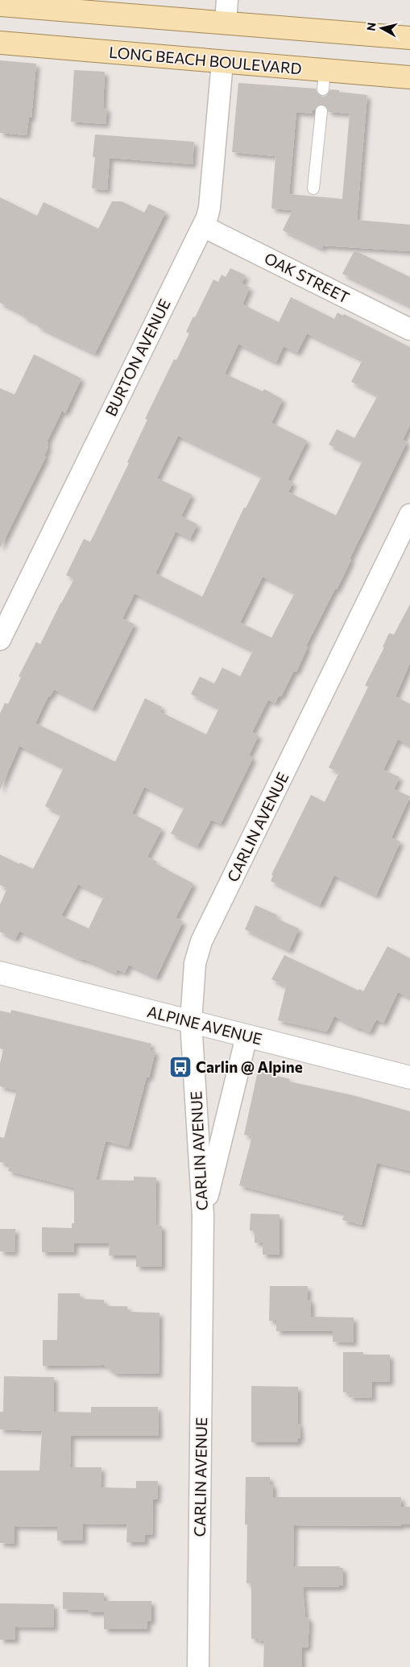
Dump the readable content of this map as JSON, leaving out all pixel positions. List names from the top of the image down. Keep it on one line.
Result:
{"streets":{"main road":["LONG BEACH BOULEVARD"],"street":["OAK STREET","BURTON AVENUE","CARLIN AVENUE","ALPINE AVENUE"]},"crossings":[["LONG BEACH BOULEVARD","BURTON AVENUE"],["OAK STREET","BURTON AVENUE"],["CARLIN AVENUE","ALPINE AVENUE"]],"places":{"bus stop":["Carlin @ Alpine"]},"north":"left"}
